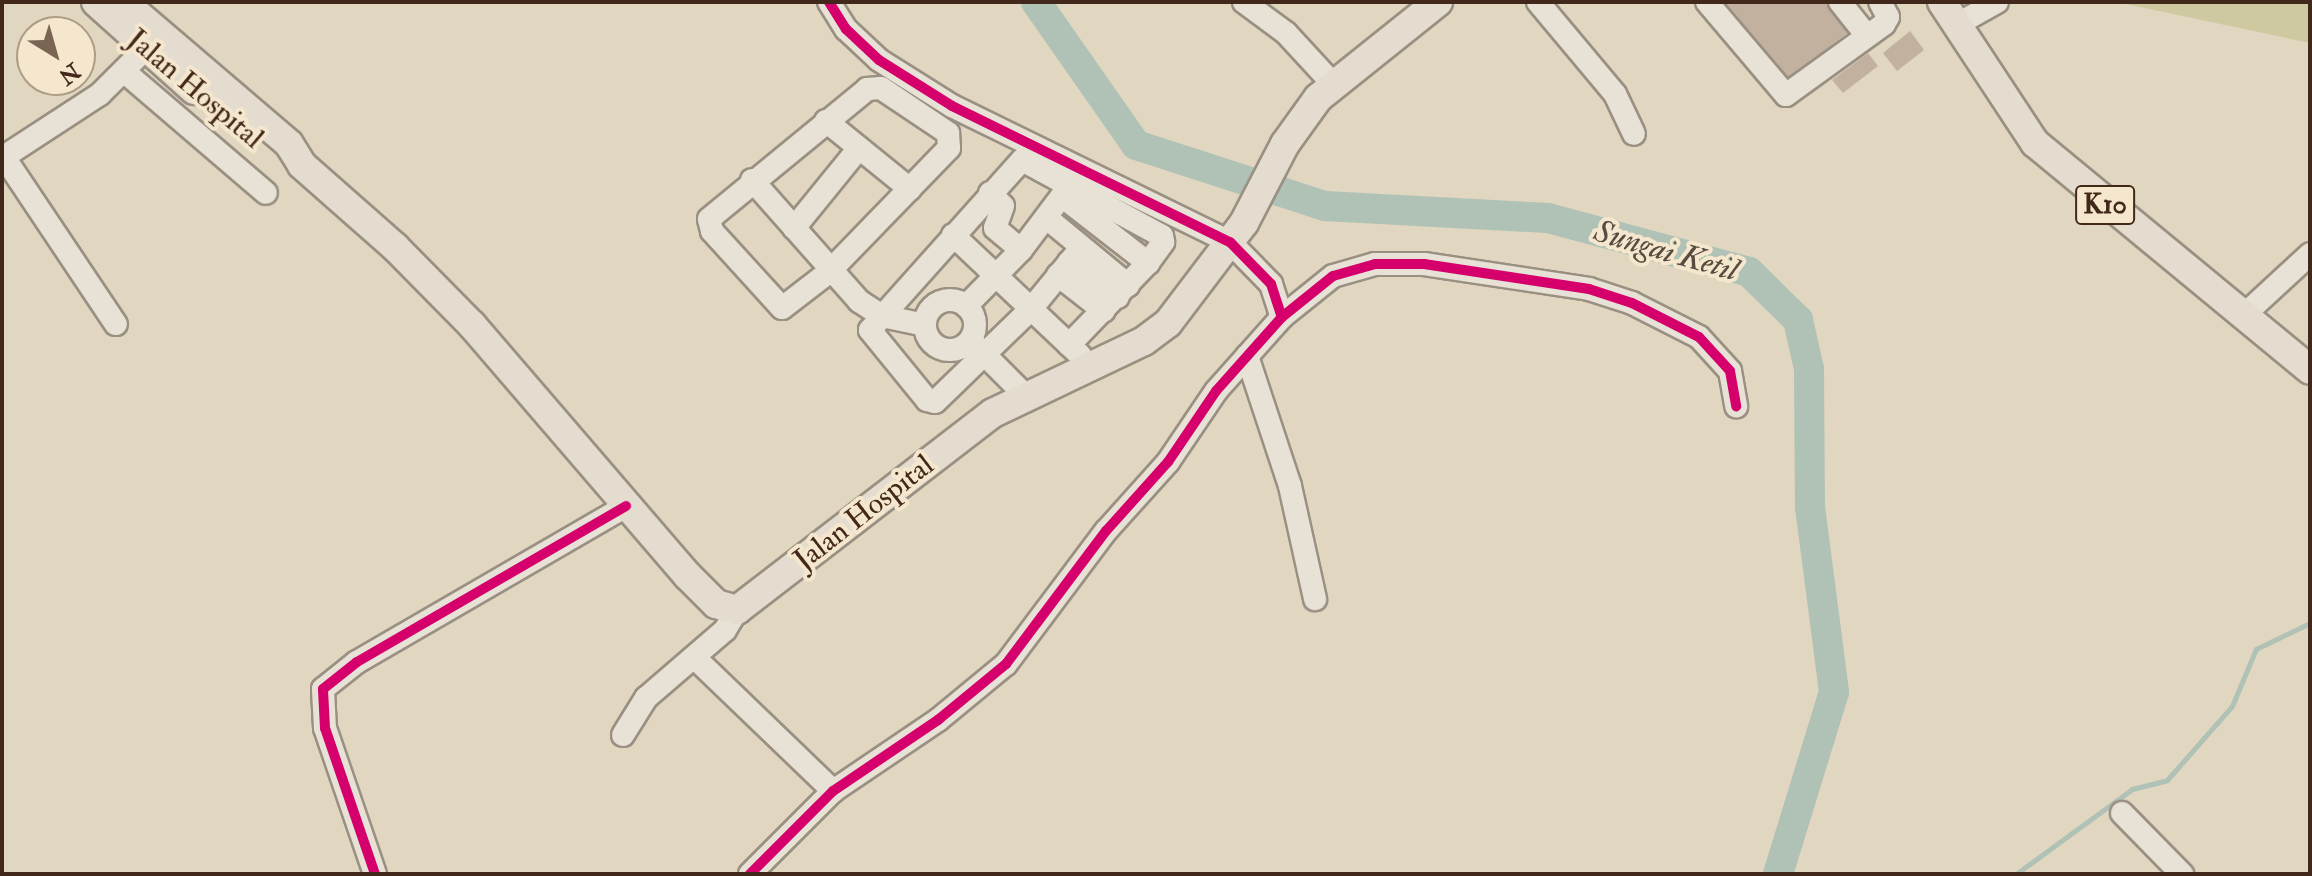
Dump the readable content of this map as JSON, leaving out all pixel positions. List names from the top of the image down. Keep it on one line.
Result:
{"streets":{"main road":["Jalan Hospital","K10"]},"water":["Sungai Ketil"],"north":"bottom right"}
